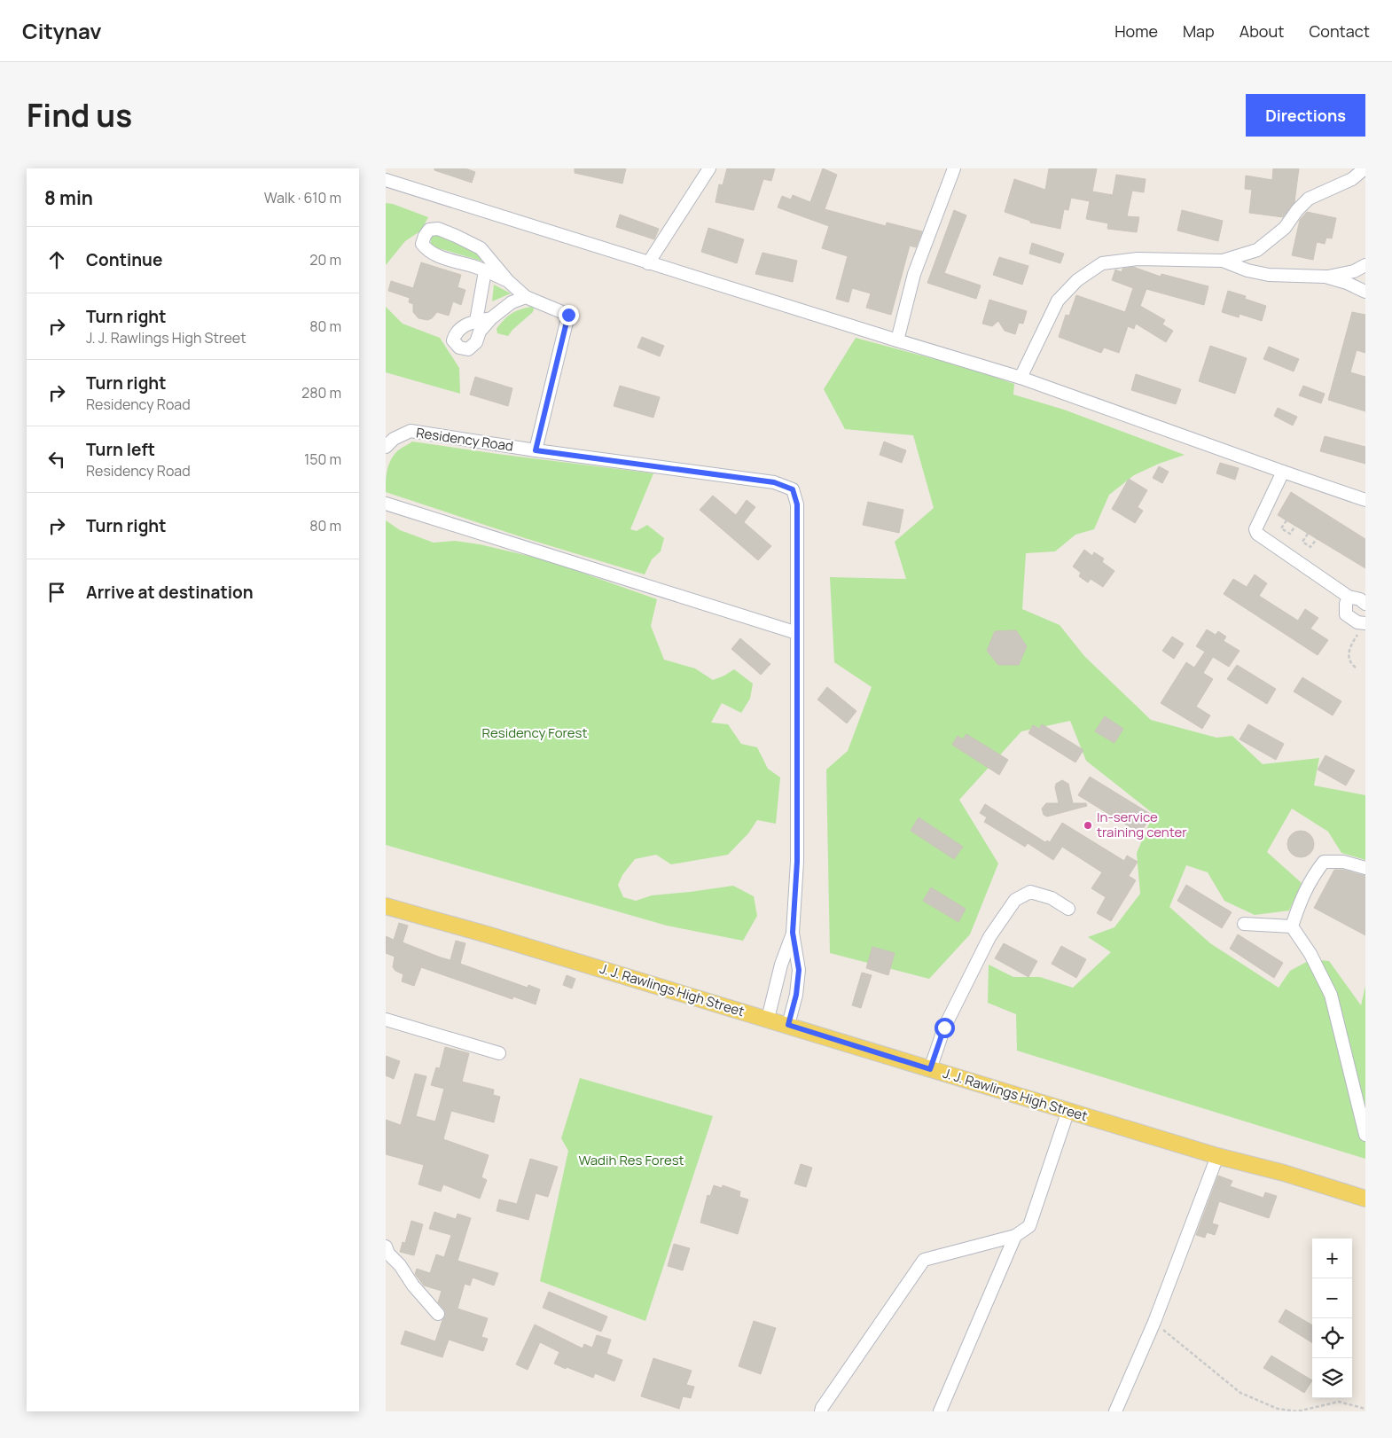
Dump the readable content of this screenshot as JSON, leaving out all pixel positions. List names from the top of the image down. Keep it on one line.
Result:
{"streets":{"main road":["J. J. Rawlings High Street"],"street":["Residency Road"]},"crossings":[["Residency Road","J. J. Rawlings High Street"]],"parks":["Residency Forest","Wadih Res Forest"],"places":["In-service training center"],"page":{"header":"Citynav","nav":["Home","Map","About","Contact"],"title":"Find us","buttons":"Directions","heading":["8 min","Walk · 610 m"],"list":[["Continue","20 m"],["Turn right","J. J. Rawlings High Street","80 m"],["Turn right","Residency Road","280 m"],["Turn left","Residency Road","150 m"],["Turn right","80 m"],"Arrive at destination"],"map_buttons":["+","−"]}}
